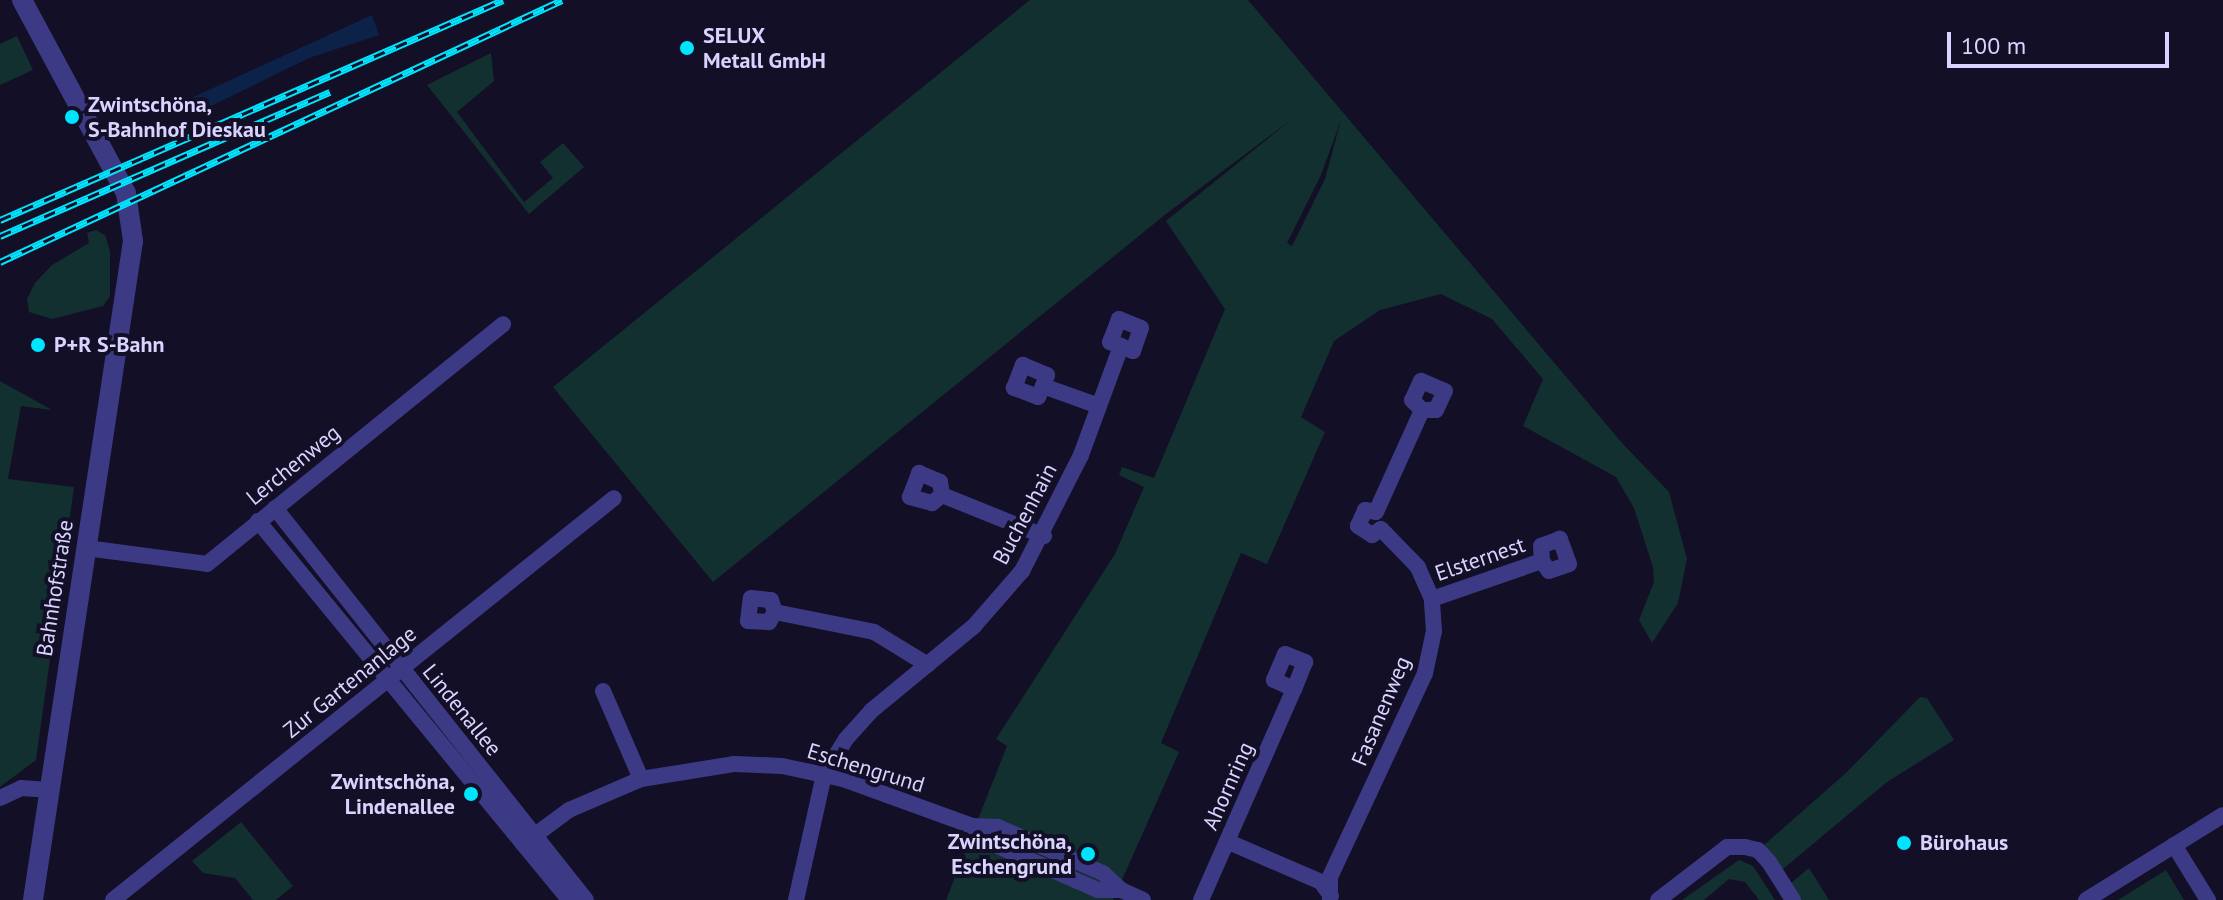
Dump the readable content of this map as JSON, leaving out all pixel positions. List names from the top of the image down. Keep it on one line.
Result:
{"streets":{"street":["Lerchenweg","Buchenhain","Elsternest","Bahnhofstraße","Zur Gartenanlage","Lindenallee","Fasanenweg","Eschengrund","Ahornring"]},"crossings":[["Lerchenweg","Bahnhofstraße"],["Lerchenweg","Lindenallee"],["Buchenhain","Eschengrund"],["Elsternest","Fasanenweg"],["Zur Gartenanlage","Lindenallee"],["Lindenallee","Eschengrund"]],"places":["SELUX Metall GmbH","Zwintschöna, S-Bahnhof Dieskau","P+R S-Bahn","Zwintschöna, Lindenallee","Bürohaus","Zwintschöna, Eschengrund"],"scale_bar":"100 m"}
